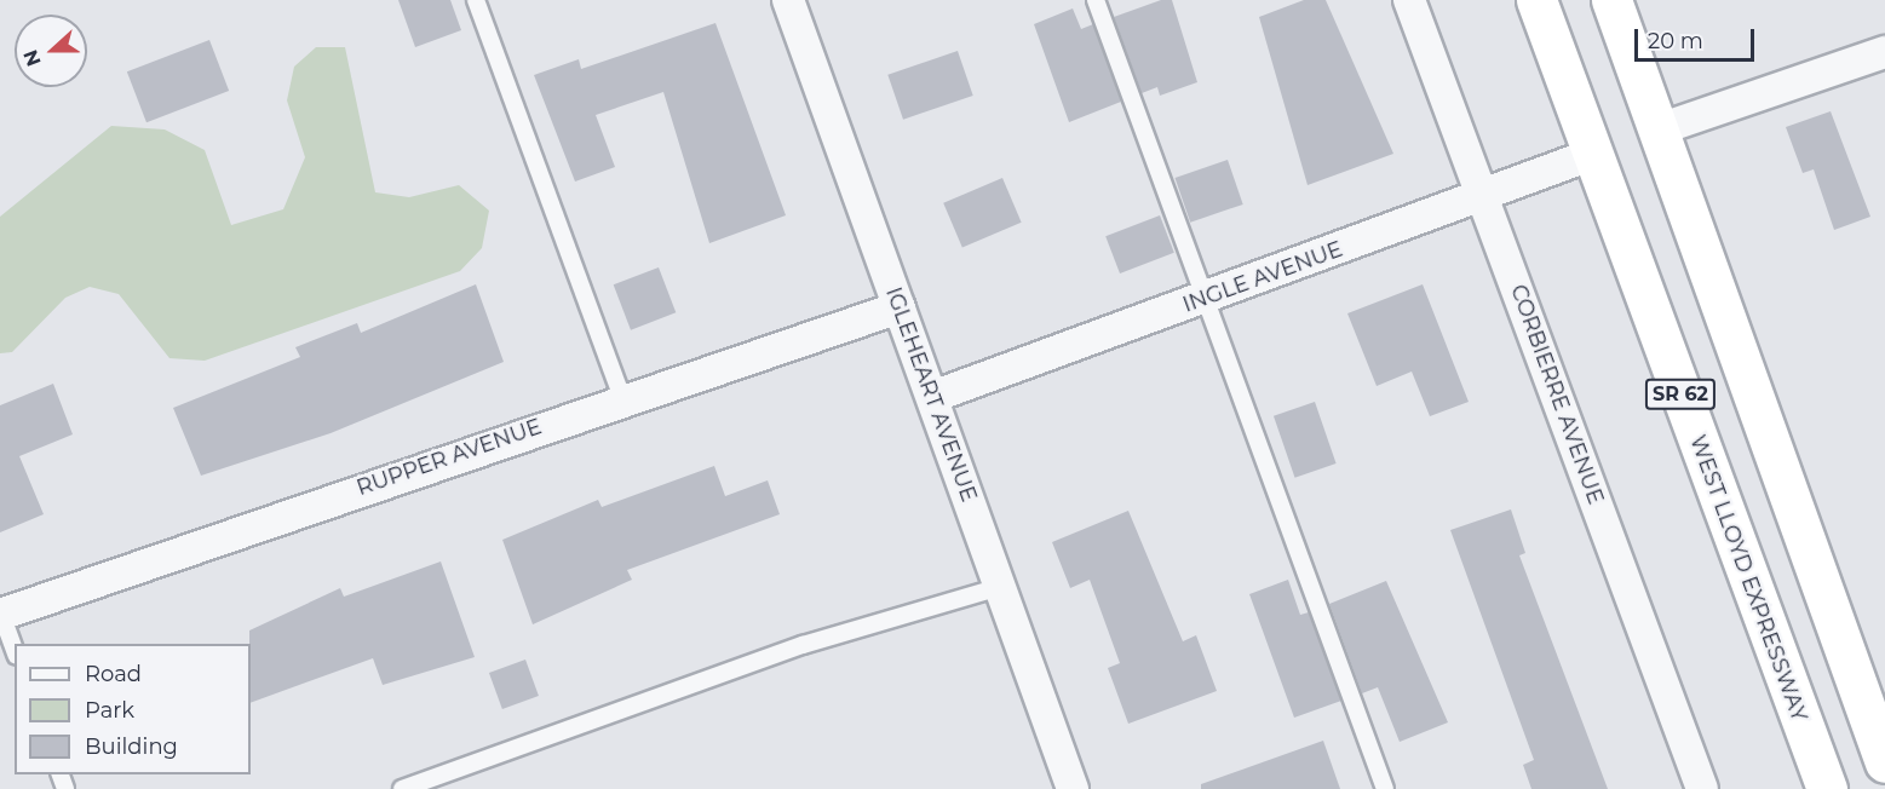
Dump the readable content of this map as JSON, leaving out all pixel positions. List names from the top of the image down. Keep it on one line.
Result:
{"streets":{"highway":["SR 62","WEST LLOYD EXPRESSWAY"],"street":["INGLE AVENUE","IGLEHEART AVENUE","CORBIERRE AVENUE","RUPPER AVENUE"]},"crossings":[["INGLE AVENUE","IGLEHEART AVENUE"],["INGLE AVENUE","CORBIERRE AVENUE"],["INGLE AVENUE","WEST LLOYD EXPRESSWAY"],["IGLEHEART AVENUE","RUPPER AVENUE"]],"legend":["Road","Park","Building"],"scale_bar":"20 m","north":"left"}
